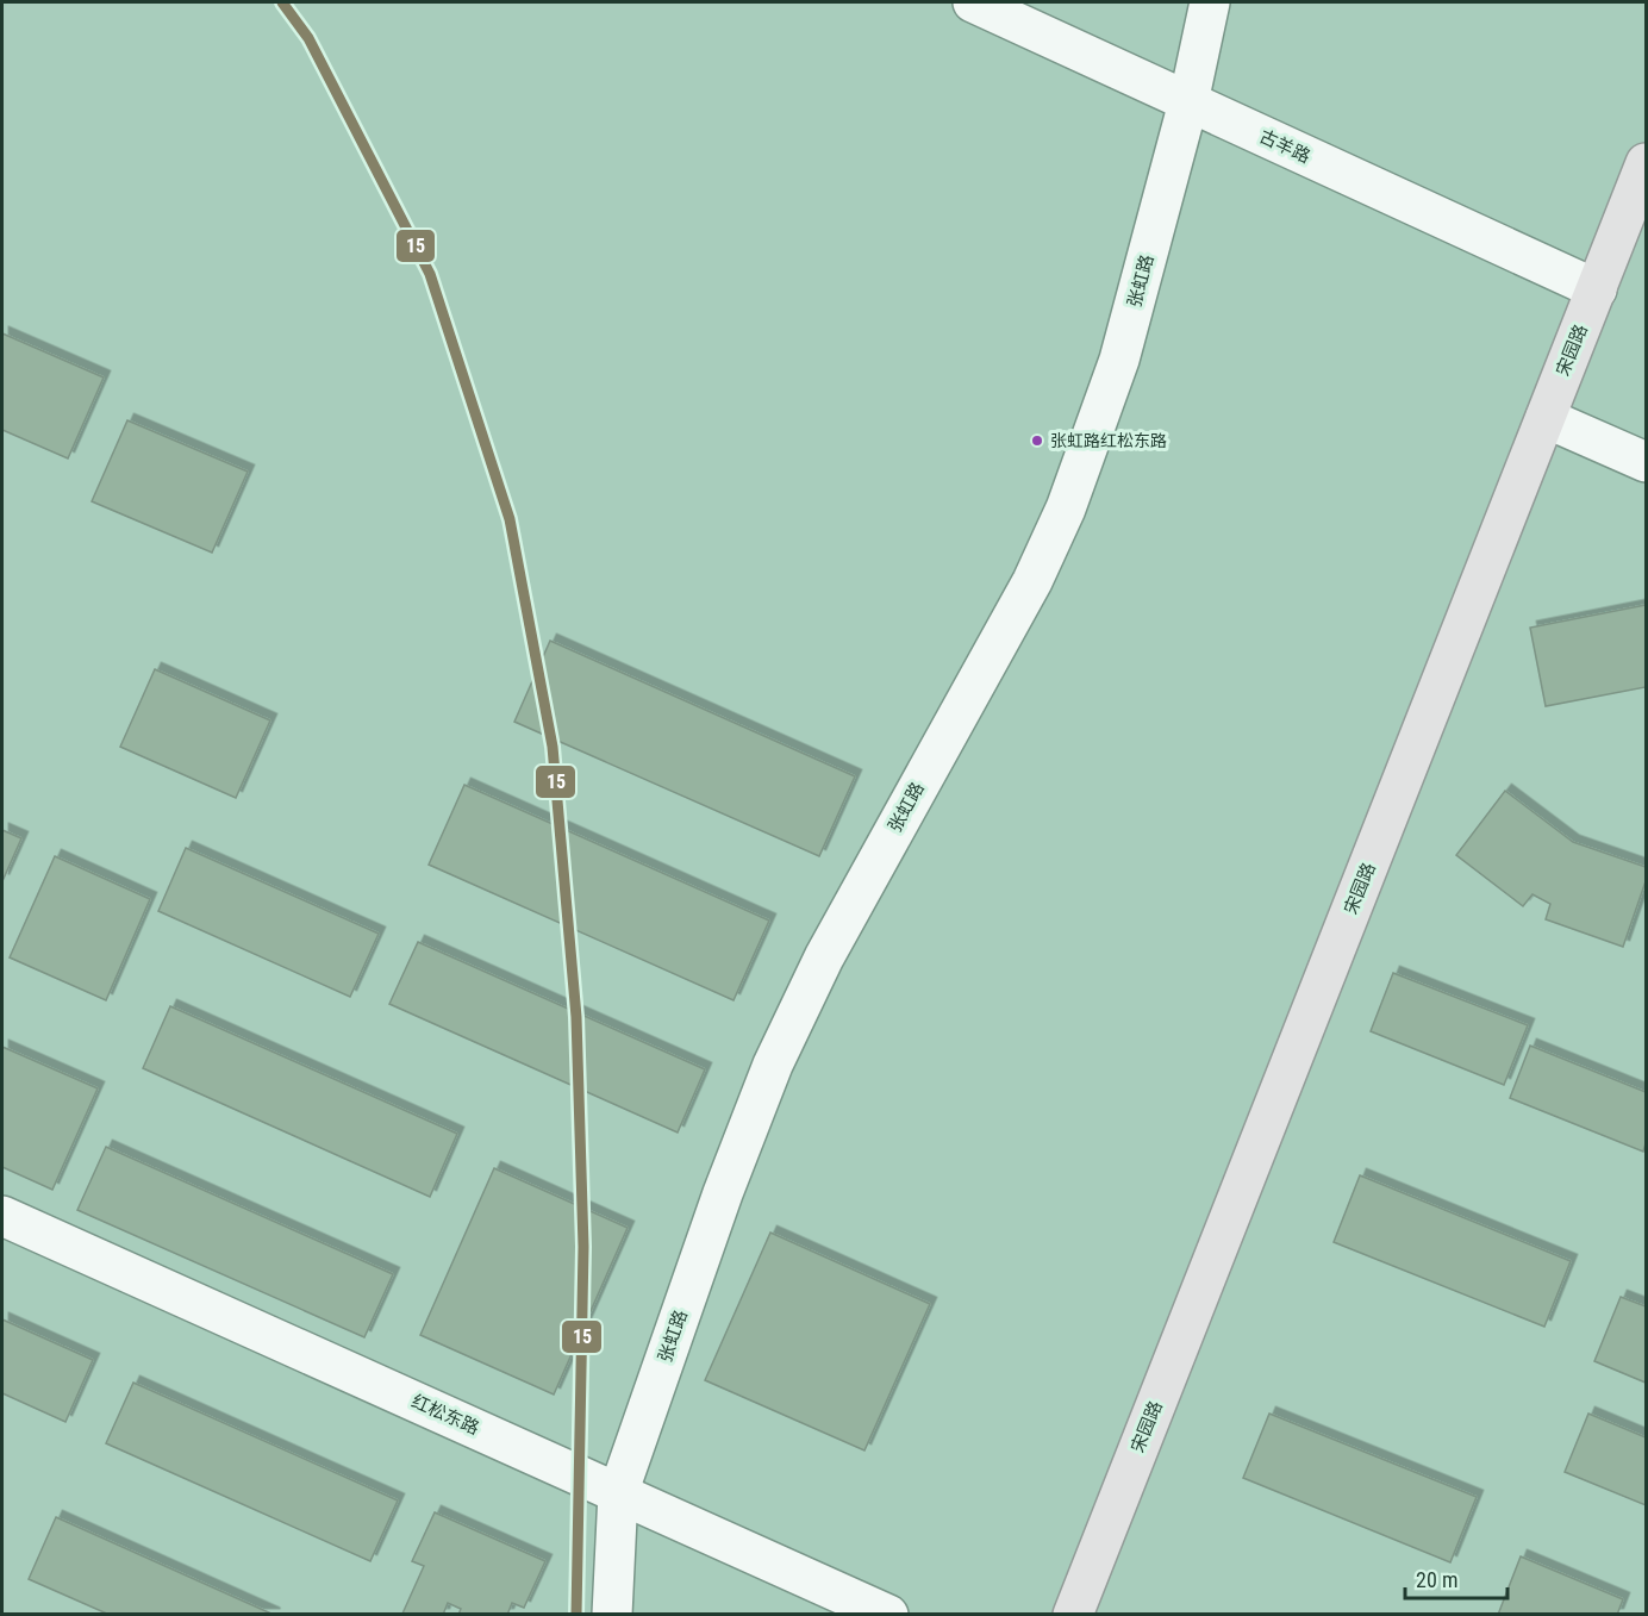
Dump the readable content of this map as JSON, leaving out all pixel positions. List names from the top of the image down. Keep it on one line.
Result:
{"streets":{"main road":["宋园路"],"street":["古羊路","张虹路","红松东路"]},"crossings":[["古羊路","张虹路"],["古羊路","宋园路"],["张虹路","红松东路"]],"places":["张虹路红松东路"],"lines":["transit line 15"],"scale_bar":"20 m"}
